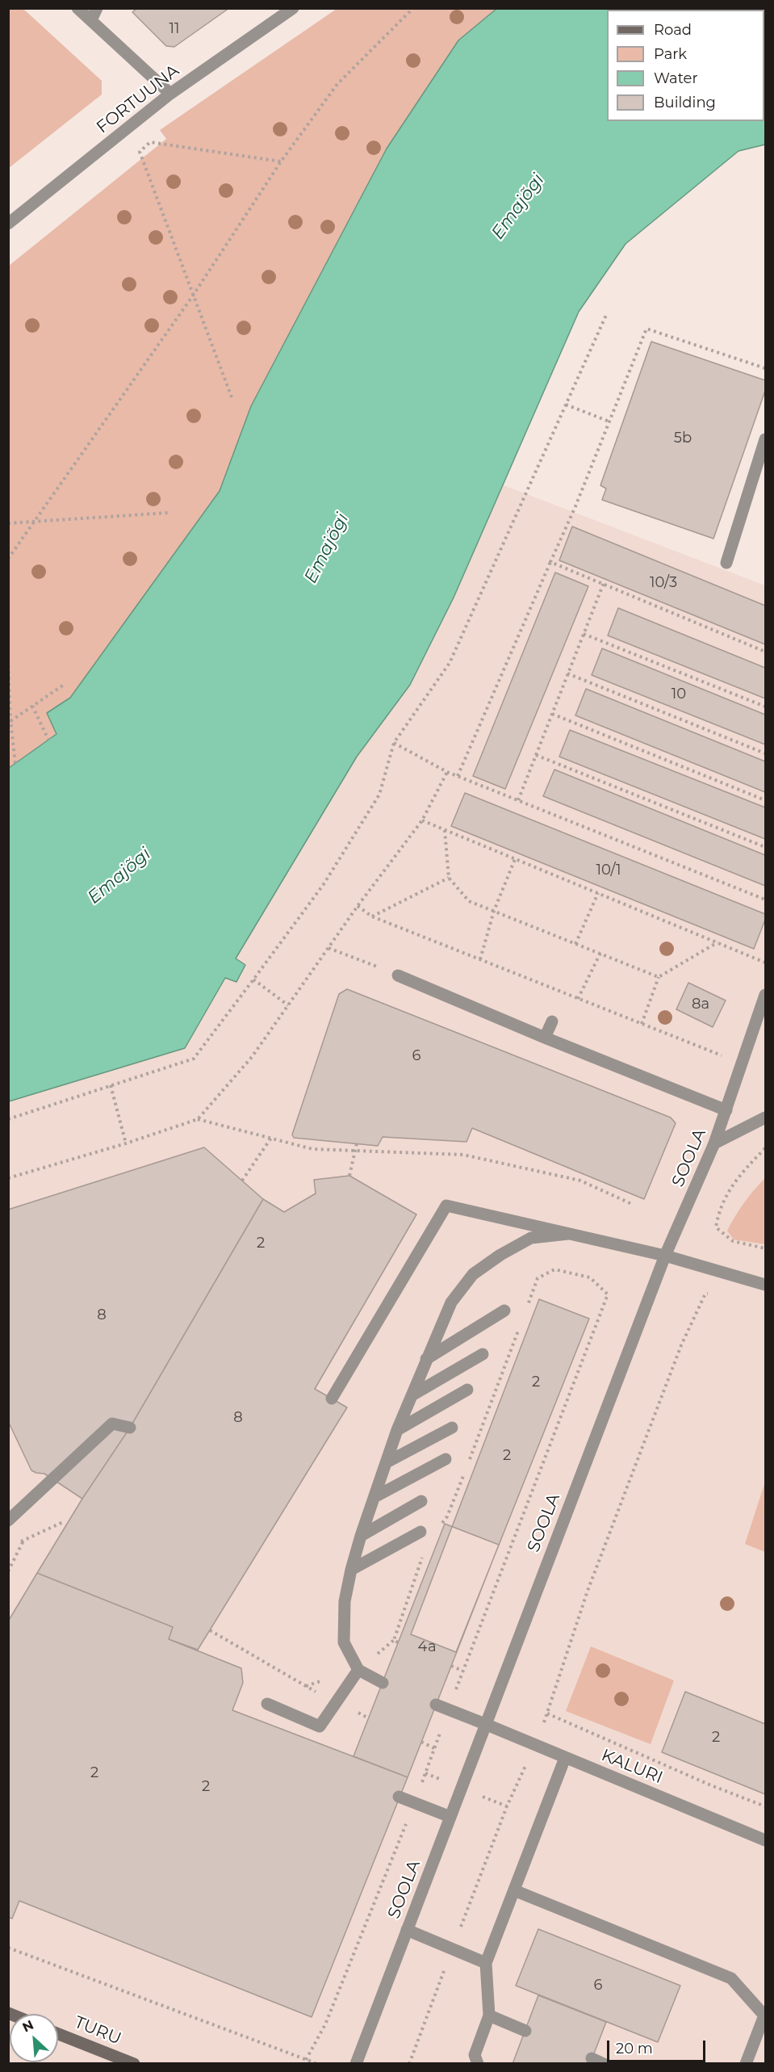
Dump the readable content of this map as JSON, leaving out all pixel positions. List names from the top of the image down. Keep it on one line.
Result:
{"streets":{"main road":["TURU"],"street":["FORTUUNA","SOOLA","KALURI"]},"crossings":[["SOOLA","KALURI"]],"water":["Emajõgi"],"house_numbers":["11","5b","10/3","10","10/1","8a","6","2","8","2","8","2","4a","2","2","2","6"],"legend":["Road","Park","Water","Building"],"scale_bar":"20 m","north":"top left"}
